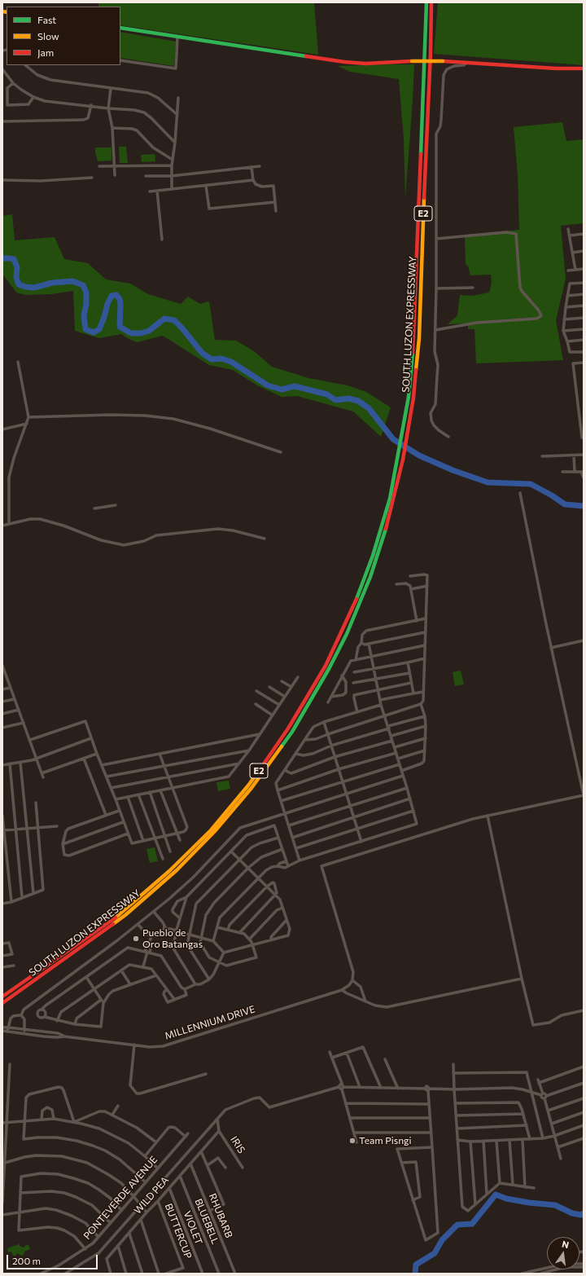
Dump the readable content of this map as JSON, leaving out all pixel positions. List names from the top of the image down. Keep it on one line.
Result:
{"streets":{"main road":["E2","SOUTH LUZON EXPRESSWAY"],"street":["MILLENNIUM DRIVE","IRIS","WILD PEA","PONTEVERDE AVENUE","RHUBARB","BLUEBELL","VIOLET","BUTTERCUP"]},"crossings":[["IRIS","WILD PEA"],["WILD PEA","RHUBARB"],["WILD PEA","BLUEBELL"],["WILD PEA","VIOLET"],["WILD PEA","BUTTERCUP"]],"places":["Pueblo de Oro Batangas","Team Pisngi"],"legend":["Fast","Slow","Jam"],"scale_bar":"200 m","north":"top"}
